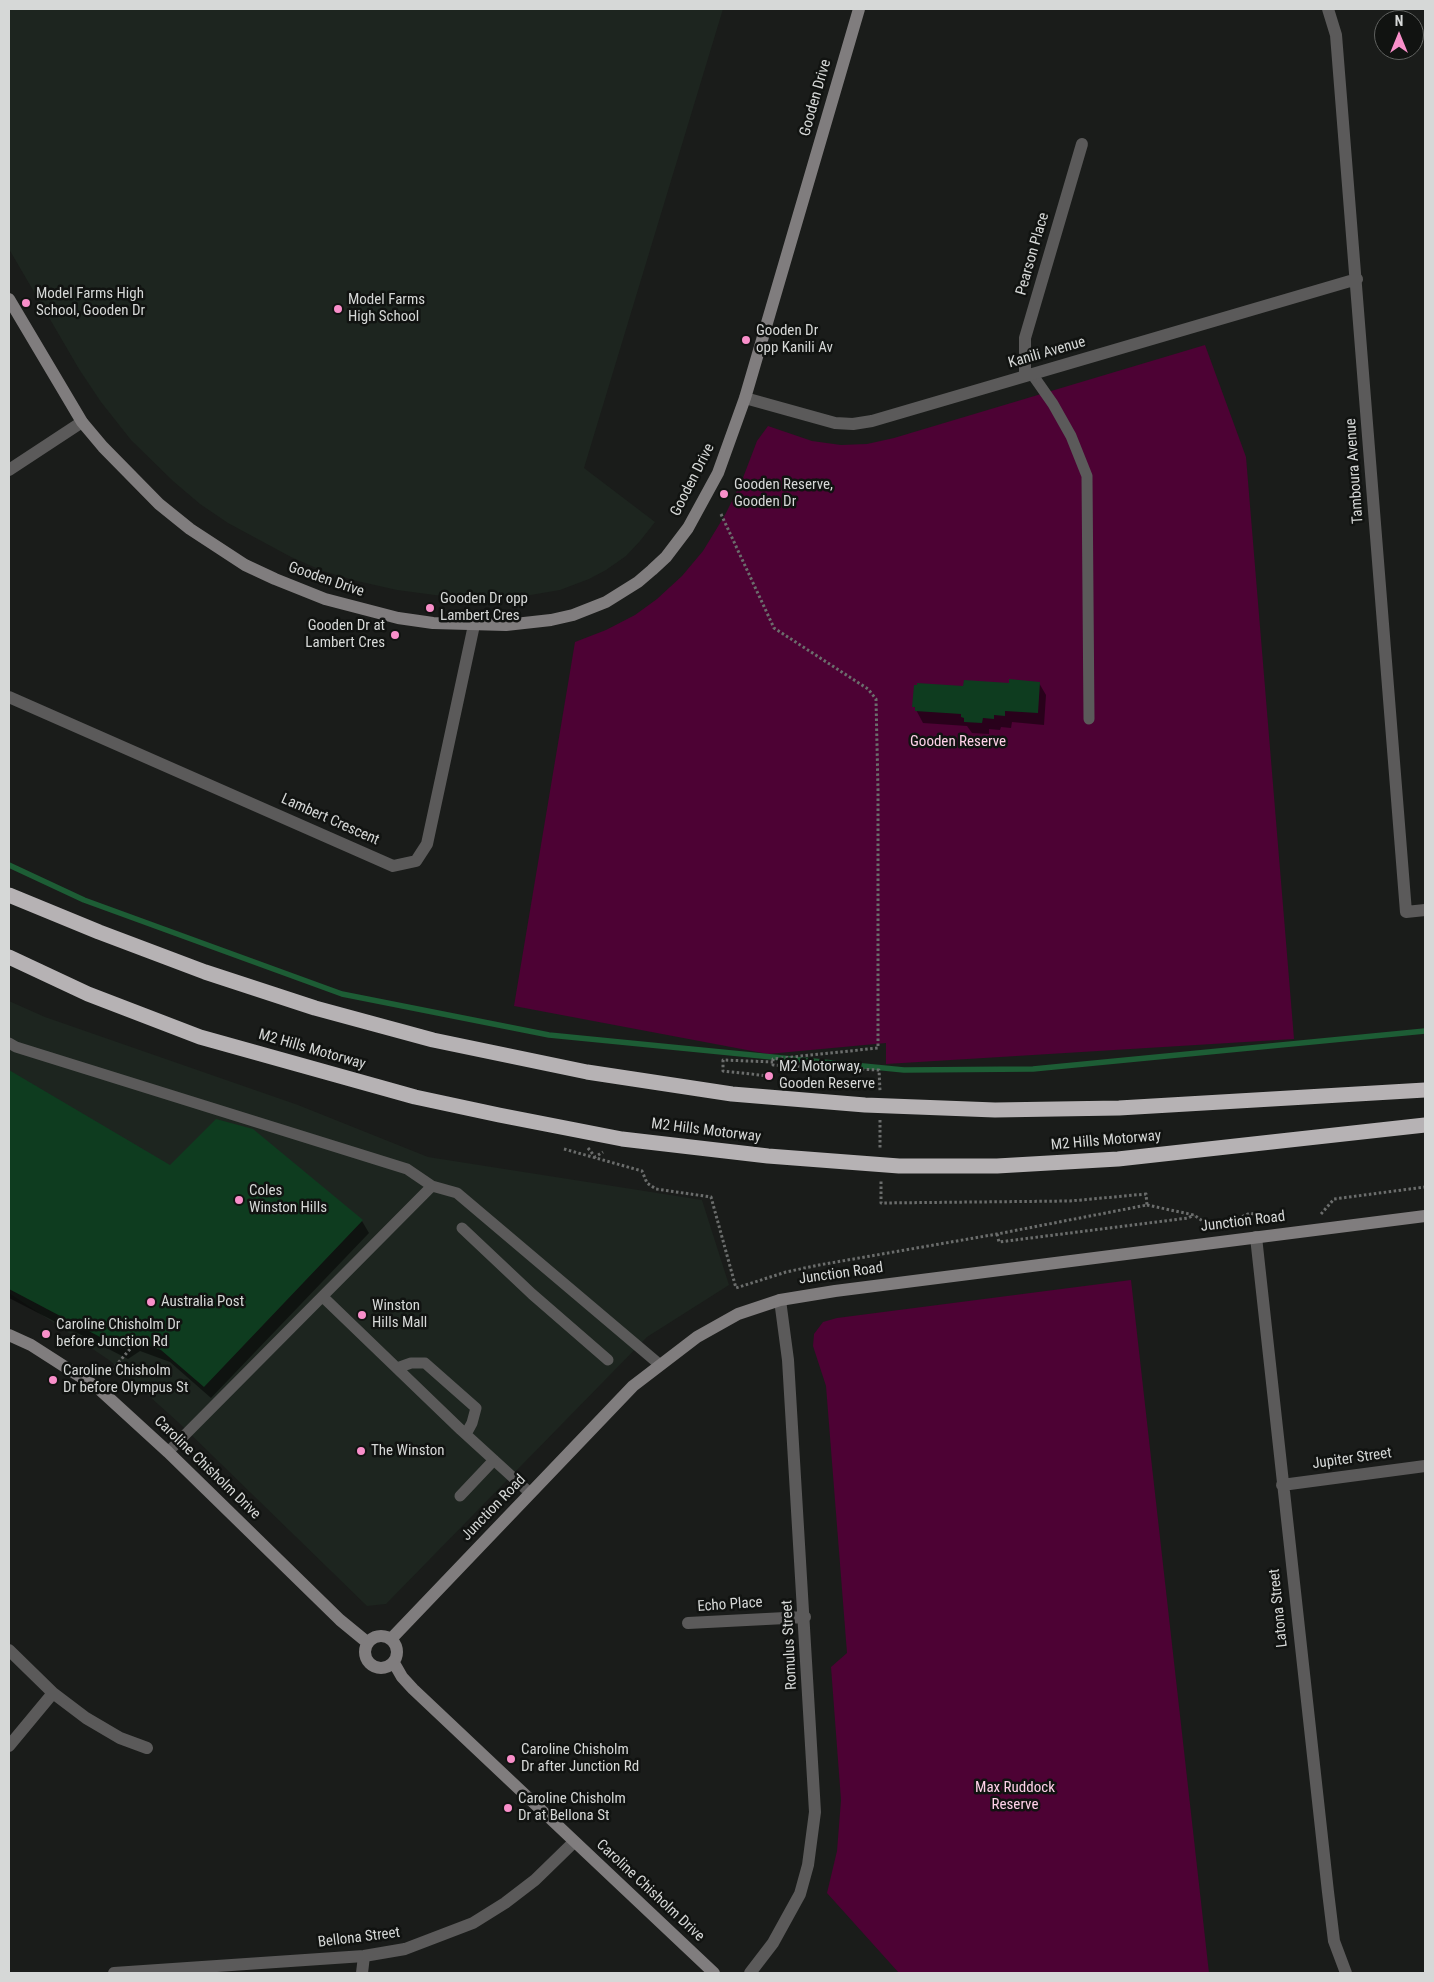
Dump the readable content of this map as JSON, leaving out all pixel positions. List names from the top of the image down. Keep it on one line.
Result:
{"streets":{"highway":["M2 Hills Motorway"],"street":["Gooden Drive","Pearson Place","Kanili Avenue","Tamboura Avenue","Lambert Crescent","Junction Road","Jupiter Street","Caroline Chisholm Drive","Echo Place","Latona Street","Romulus Street","Bellona Street"]},"crossings":[["Gooden Drive","Kanili Avenue"],["Gooden Drive","Lambert Crescent"],["Pearson Place","Kanili Avenue"],["Kanili Avenue","Tamboura Avenue"],["Junction Road","Caroline Chisholm Drive"],["Junction Road","Latona Street"],["Junction Road","Romulus Street"],["Jupiter Street","Latona Street"],["Caroline Chisholm Drive","Bellona Street"],["Echo Place","Romulus Street"]],"parks":["Gooden Reserve","Max Ruddock Reserve"],"places":["Model Farms High School, Gooden Dr","Model Farms High School","Gooden Dr opp Kanili Av","Gooden Reserve, Gooden Dr","Gooden Dr opp Lambert Cres","Gooden Dr at Lambert Cres","M2 Motorway, Gooden Reserve","Coles Winston Hills","Australia Post","Winston Hills Mall","Caroline Chisholm Dr before Junction Rd","Caroline Chisholm Dr before Olympus St","The Winston","Caroline Chisholm Dr after Junction Rd","Caroline Chisholm Dr at Bellona St"],"north":"top"}
